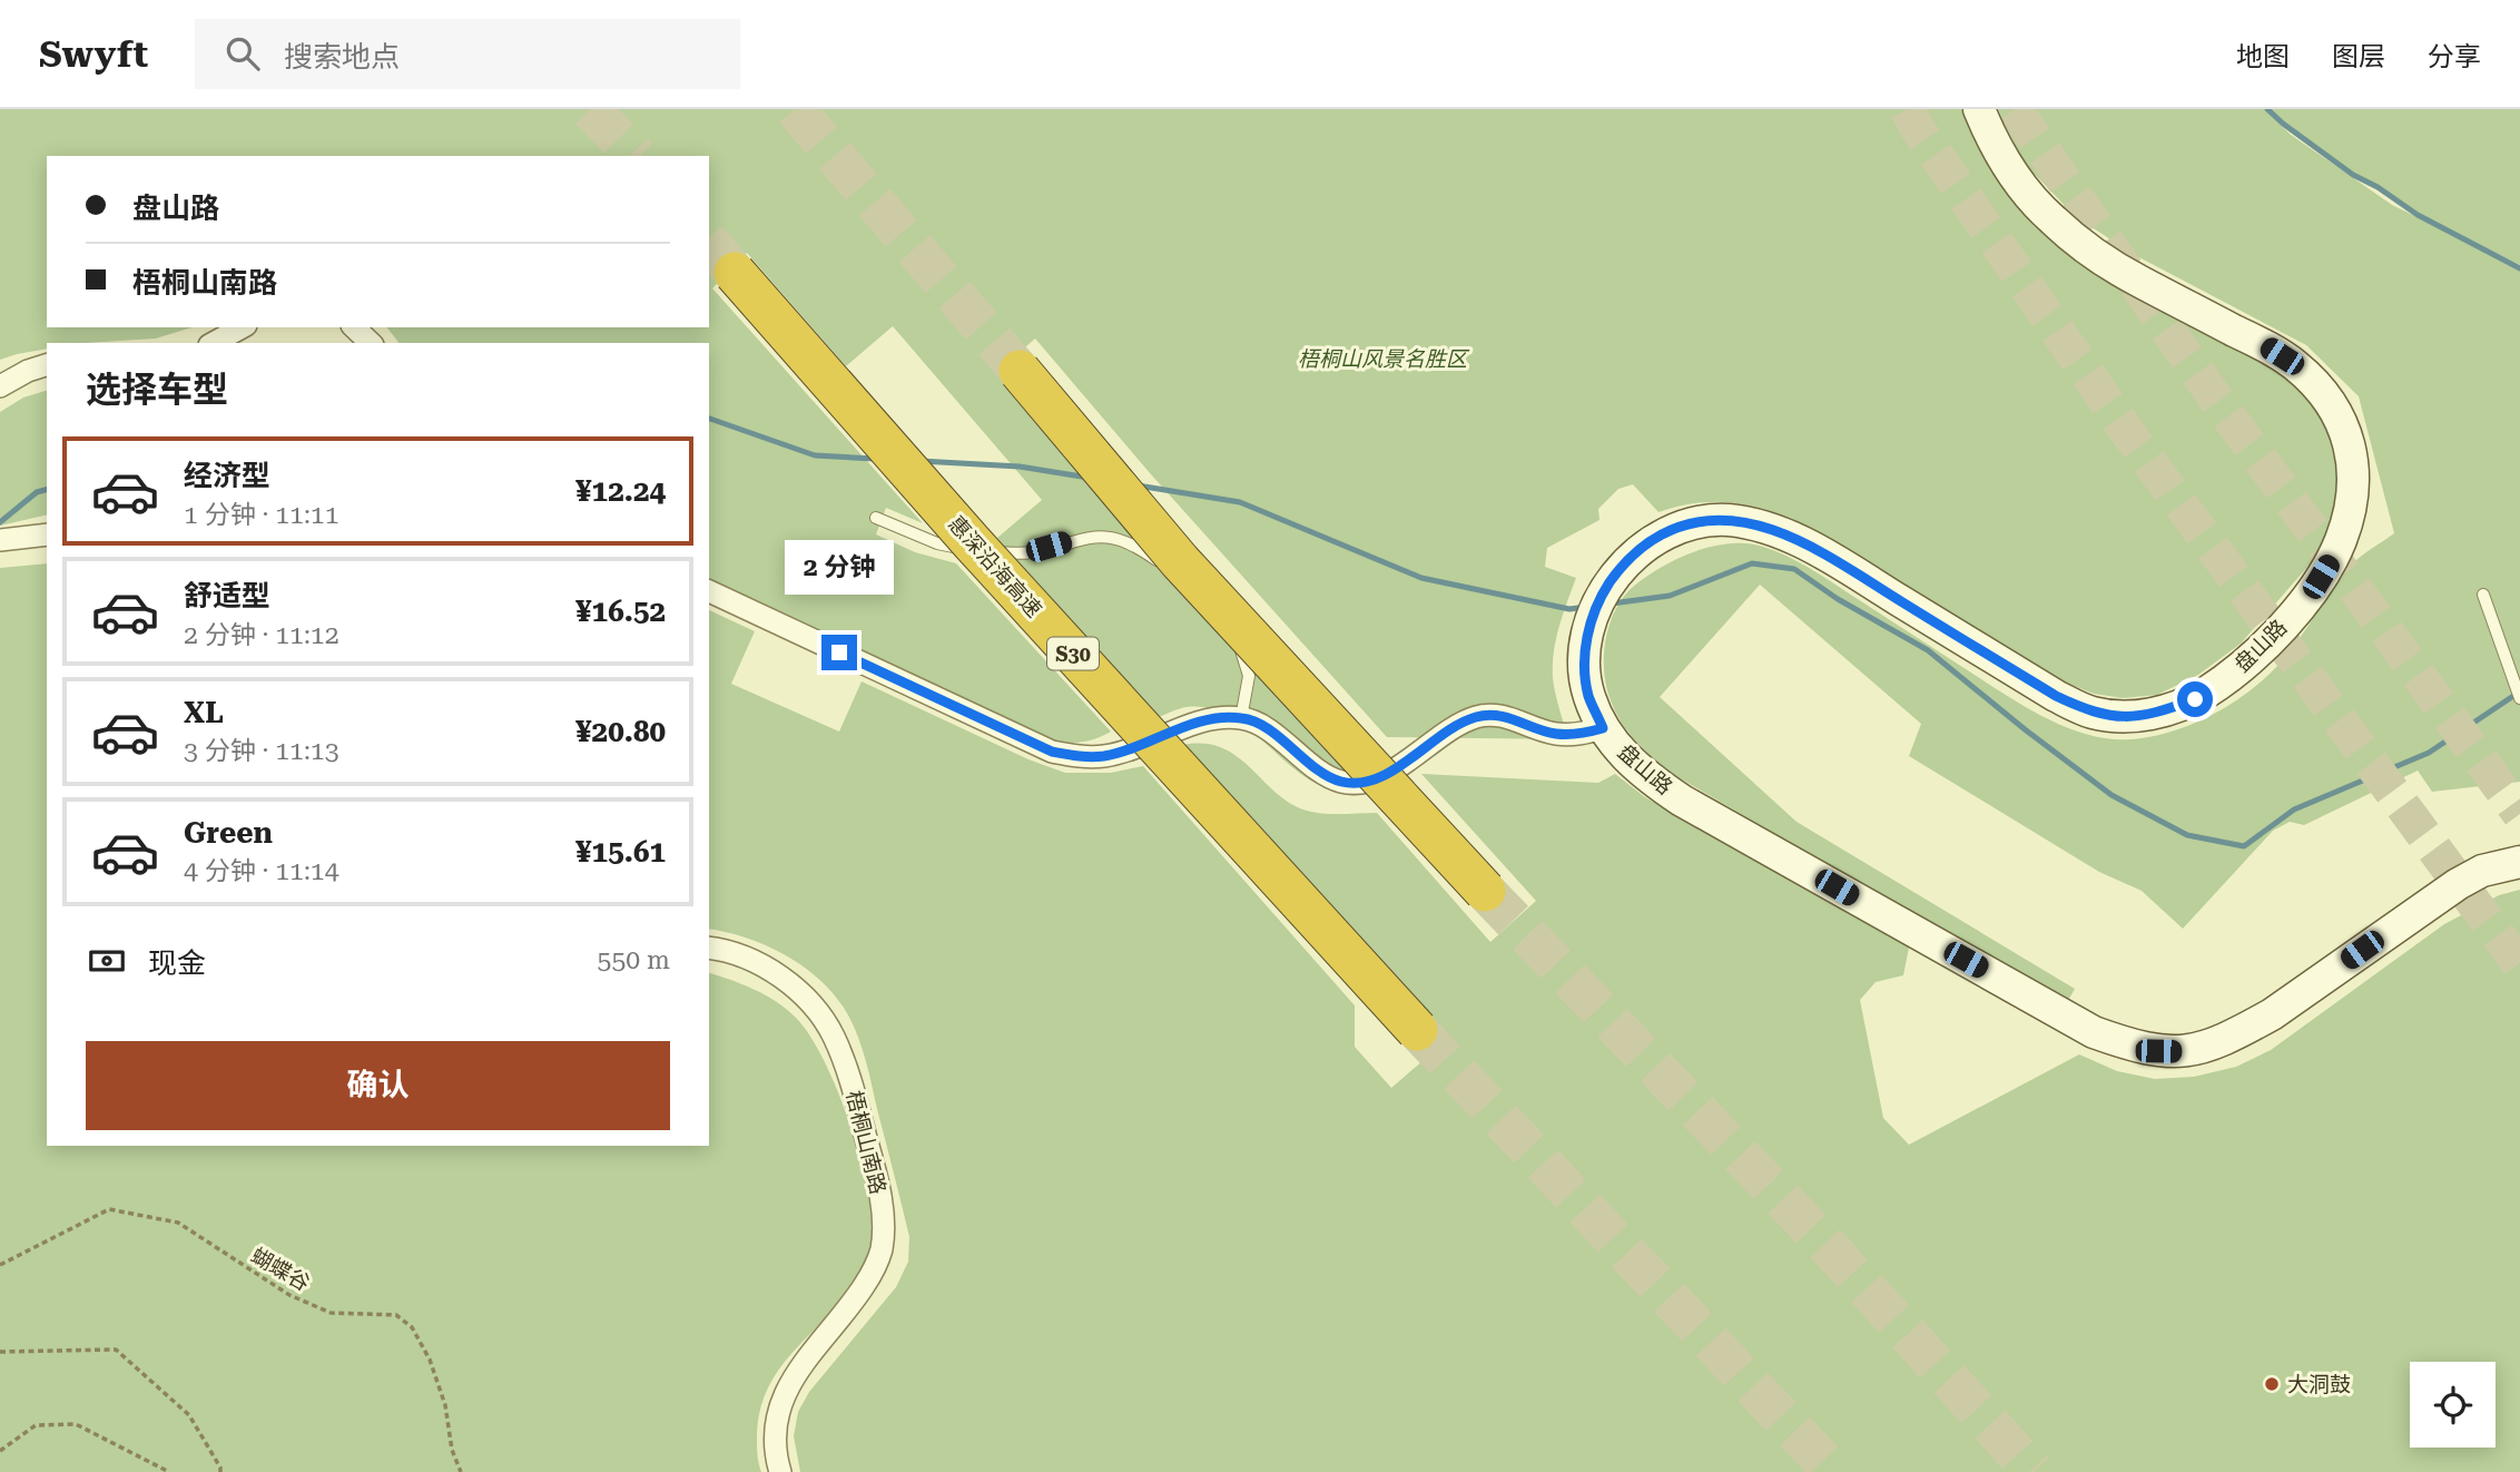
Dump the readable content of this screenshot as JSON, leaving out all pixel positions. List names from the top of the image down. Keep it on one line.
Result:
{"streets":{"highway":["惠深沿海高速","S30"],"main road":["盘山路"],"street":["梧桐山南路"],"path":["蝴蝶谷"]},"parks":["梧桐山风景名胜区"],"places":["大洞鼓"],"page":{"header":"Swyft","search":"搜索地点","nav":["地图","图层","分享"],"banner":["盘山路","梧桐山南路"],"heading":"选择车型","list":[{"name":"经济型","note":"1 分钟 · 11:11","value":"¥12.24"},{"name":"舒适型","note":"2 分钟 · 11:12","value":"¥16.52"},{"name":"XL","note":"3 分钟 · 11:13","value":"¥20.80"},{"name":"Green","note":"4 分钟 · 11:14","value":"¥15.61"}],"bubble":"2 分钟","pay":["现金","550 m"],"buttons":"确认"}}
